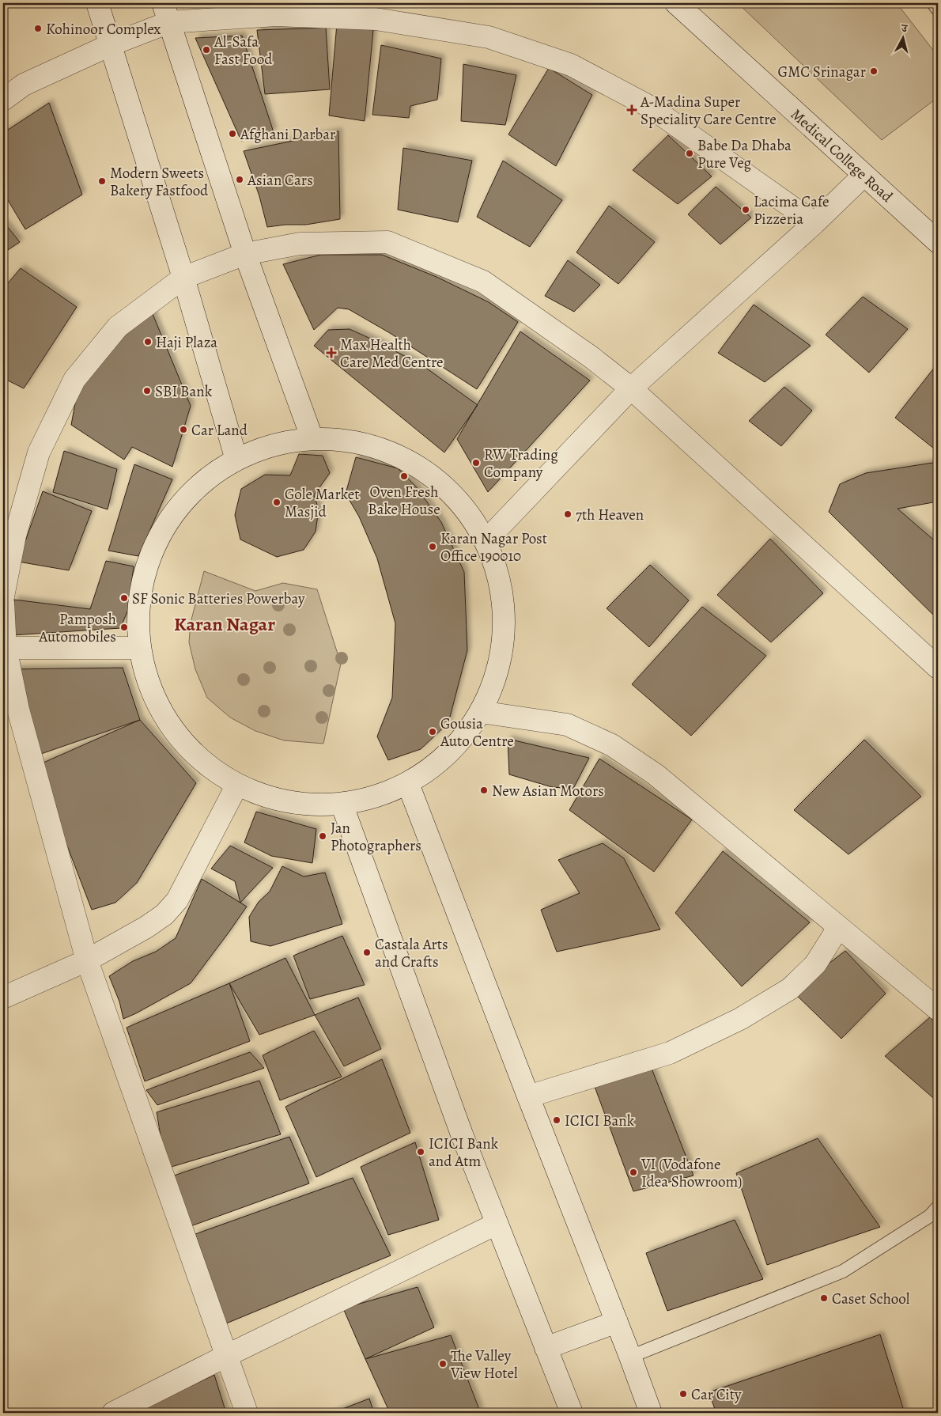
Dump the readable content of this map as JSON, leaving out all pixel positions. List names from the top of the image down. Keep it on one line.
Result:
{"streets":{"street":["Medical College Road"]},"districts":["Karan Nagar"],"places":{"other":["Kohinoor Complex","Al-Safa Fast Food","GMC Srinagar","Afghani Darbar","Babe Da Dhaba Pure Veg","Asian Cars","Modern Sweets Bakery Fastfood","Lacima Cafe Pizzeria","Haji Plaza","SBI Bank","Car Land","RW Trading Company","Oven Fresh Bake House","Gole Market Masjid","7th Heaven","Karan Nagar Post Office 190010","SF Sonic Batteries Powerbay","Pamposh Automobiles","Gousia Auto Centre","New Asian Motors","Jan Photographers","Castala Arts and Crafts","ICICI Bank","ICICI Bank and Atm","VI (Vodafone Idea Showroom)","Caset School","The Valley View Hotel","Car City"],"health":["A-Madina Super Speciality Care Centre","Max Health Care Med Centre"]},"north":"top"}
